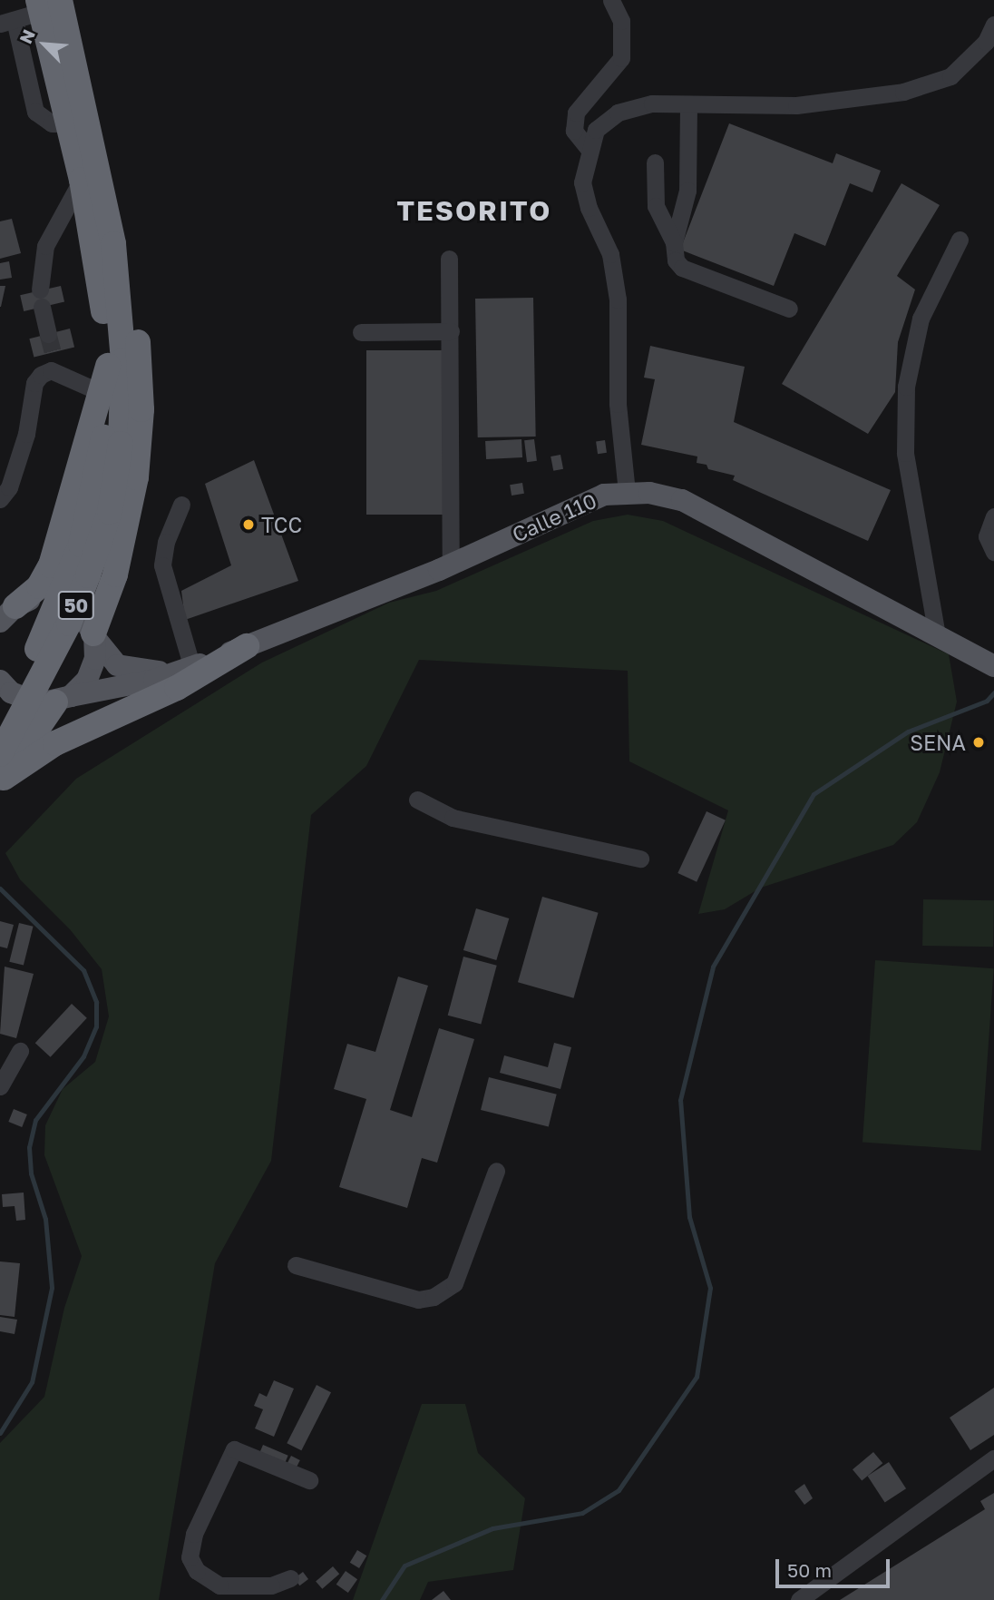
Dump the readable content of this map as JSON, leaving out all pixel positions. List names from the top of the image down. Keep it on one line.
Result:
{"streets":{"highway":["50"],"main road":["Calle 110"]},"districts":["TESORITO"],"places":["TCC","SENA"],"scale_bar":"50 m","north":"top left"}
